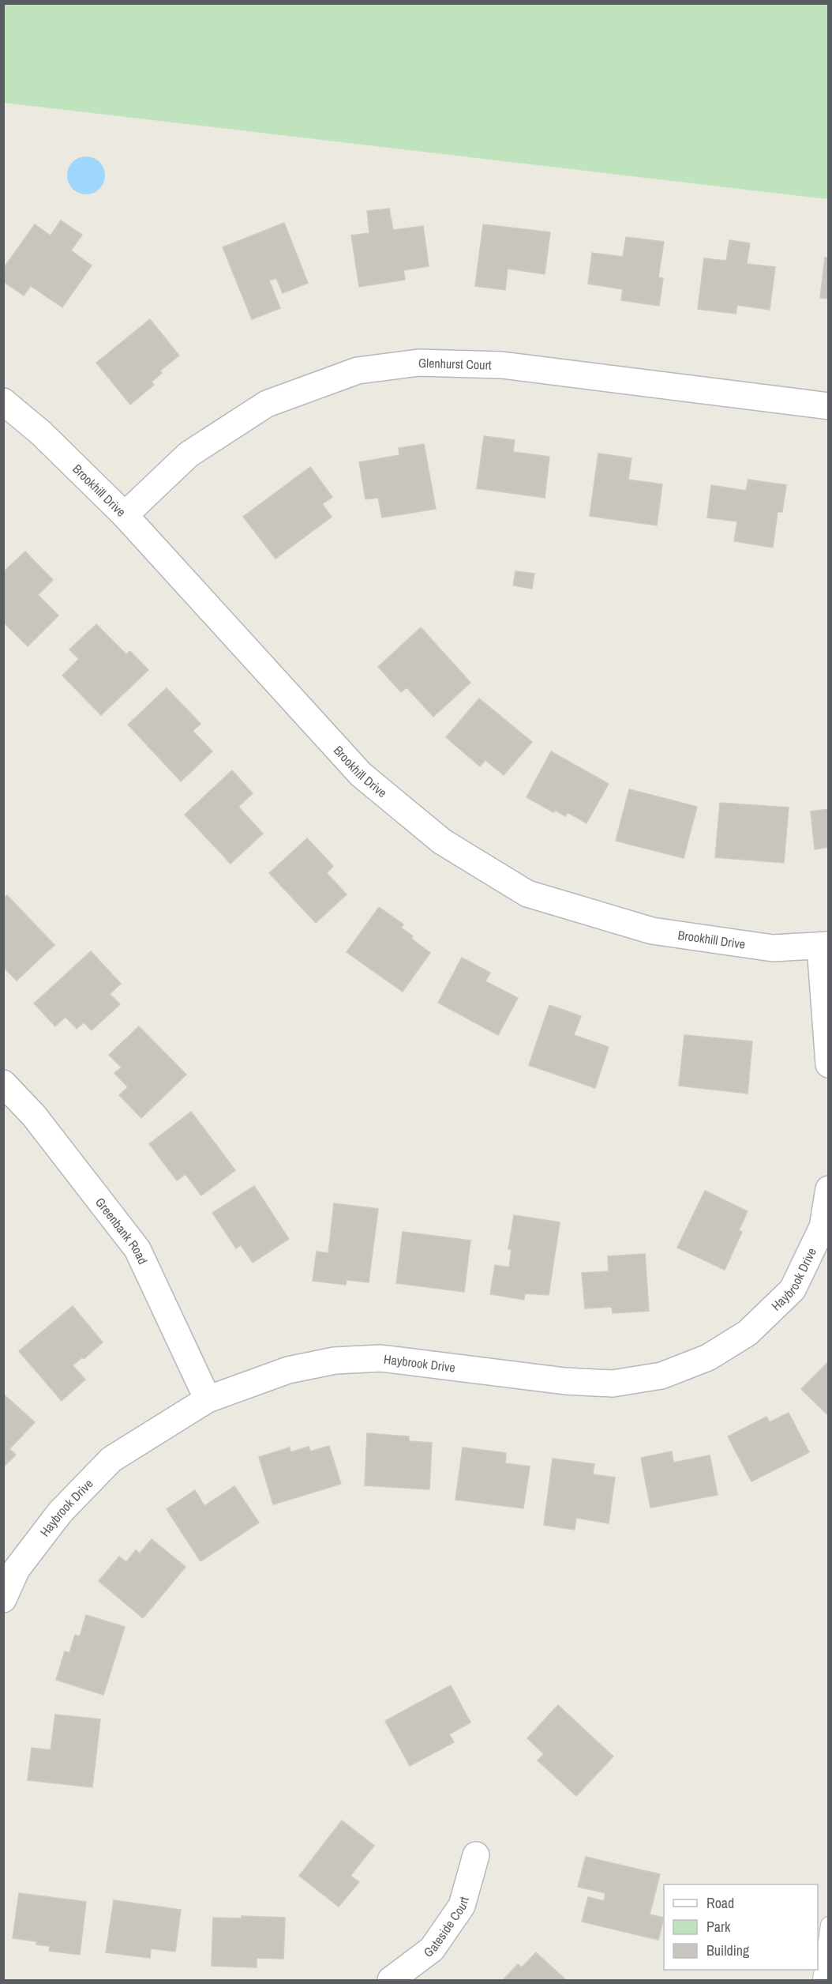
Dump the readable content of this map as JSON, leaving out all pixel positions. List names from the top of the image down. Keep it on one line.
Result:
{"streets":{"street":["Glenhurst Court","Brookhill Drive","Greenbank Road","Haybrook Drive","Gateside Court"]},"crossings":[["Glenhurst Court","Brookhill Drive"],["Greenbank Road","Haybrook Drive"]],"legend":["Road","Park","Building"]}
